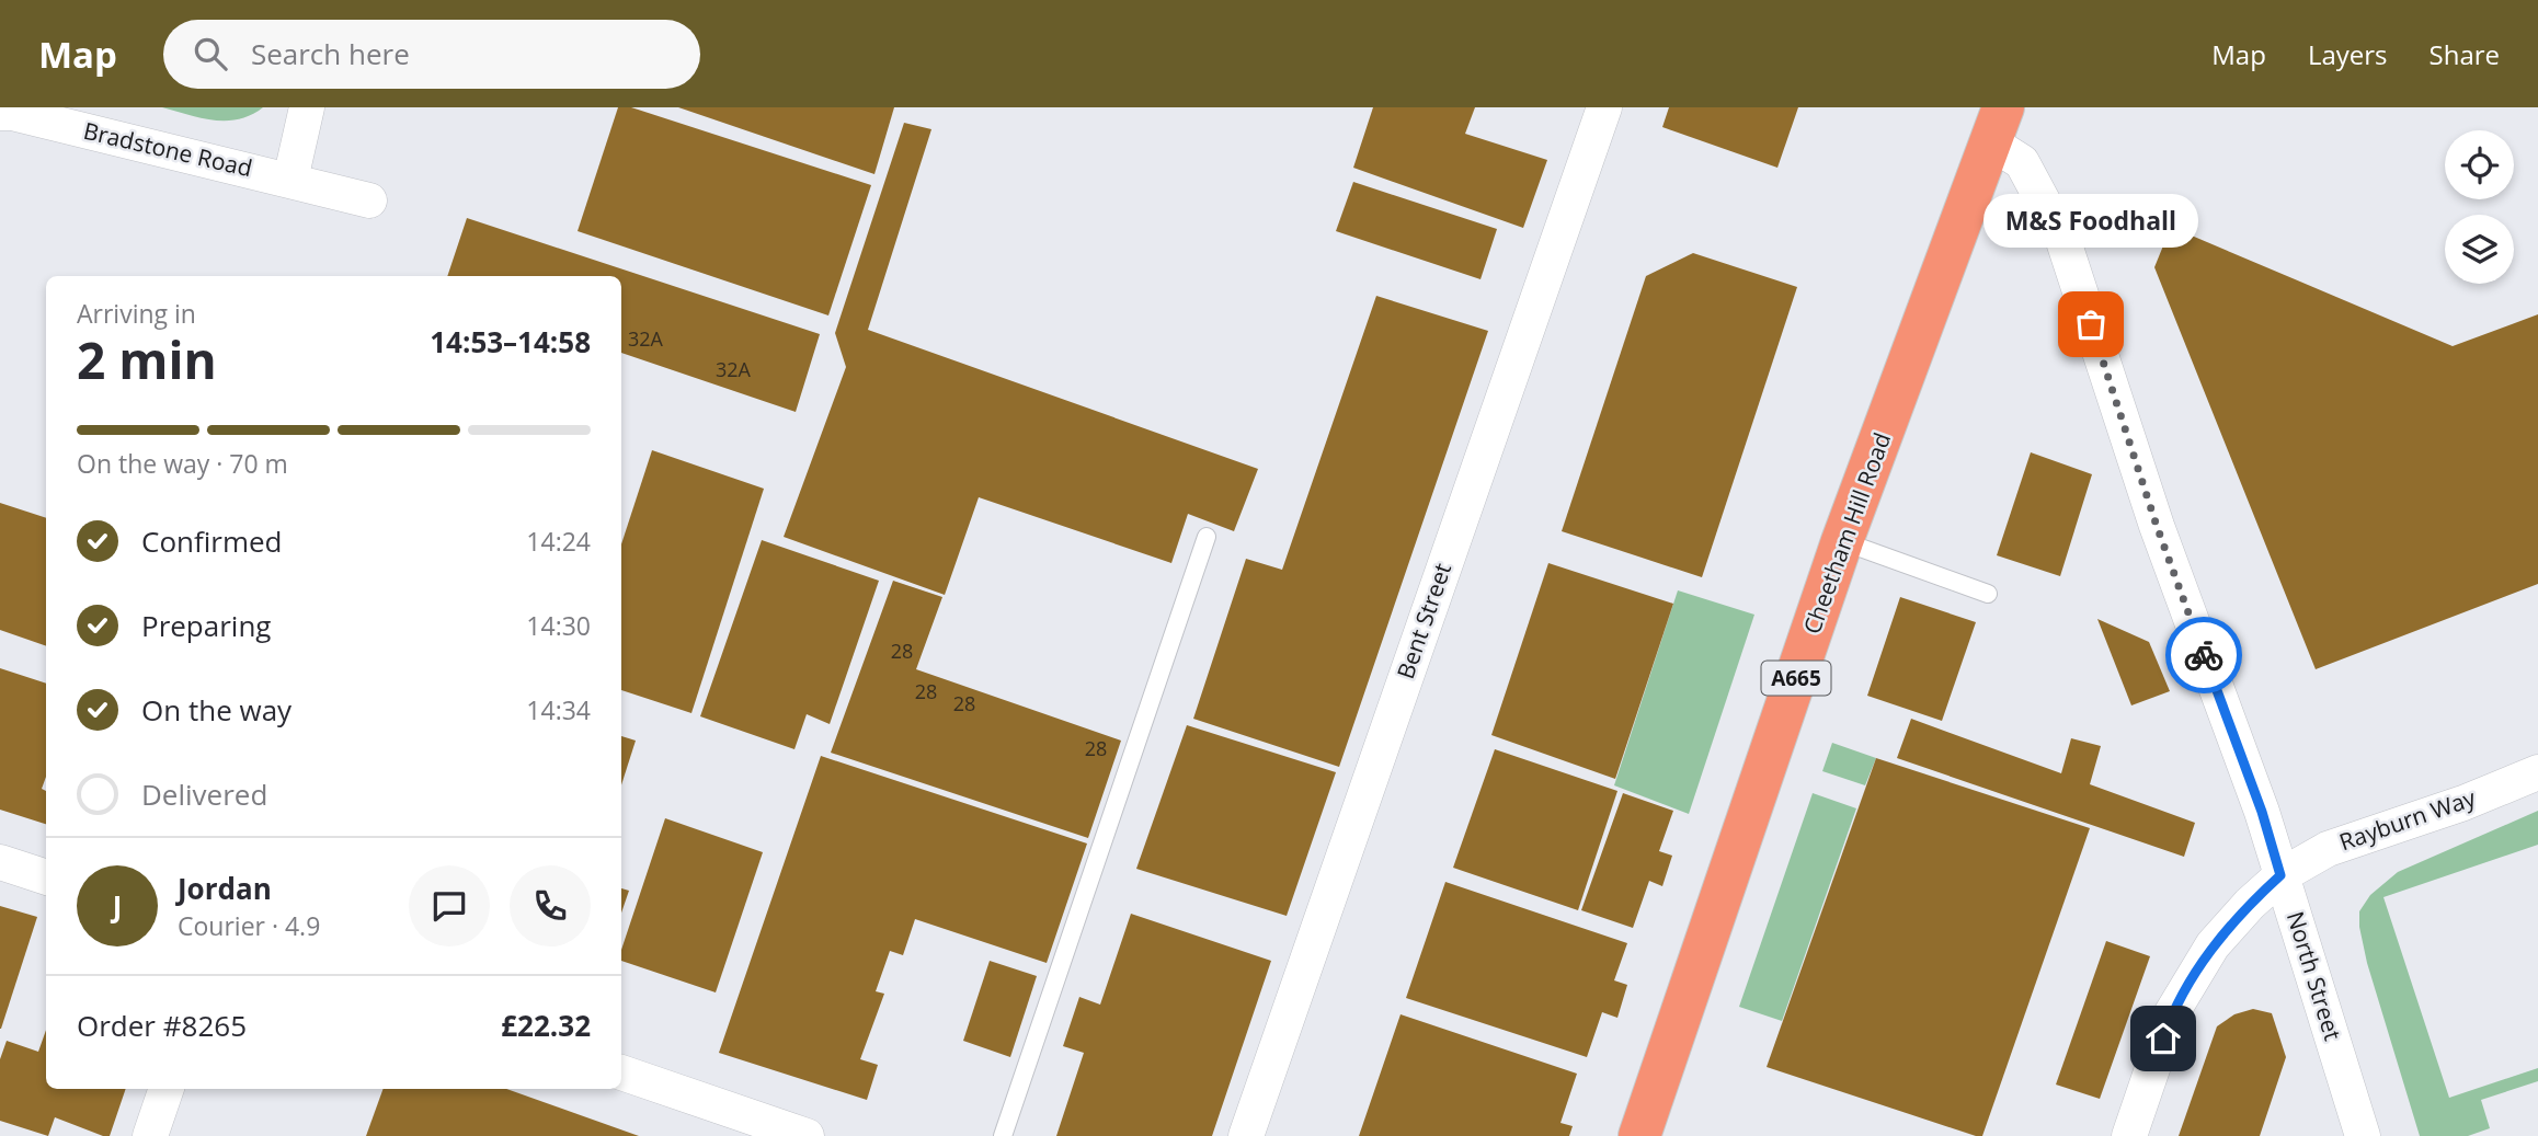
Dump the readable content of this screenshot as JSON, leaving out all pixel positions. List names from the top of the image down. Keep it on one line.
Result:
{"streets":{"highway":["Cheetham Hill Road","A665"],"street":["Bradstone Road","Bent Street","Rayburn Way","North Street"]},"crossings":[["Cheetham Hill Road","North Street"],["Rayburn Way","North Street"]],"places":["M&S Foodhall"],"house_numbers":["32A","32A","28","28","28","28"],"page":{"header":"Map","search":"Search here","nav":["Map","Layers","Share"],"bubble":"M&S Foodhall","heading":["2 min","Arriving in","14:53–14:58"],"panel":["Jordan","Courier · 4.9","Order #8265","£22.32"],"bar":"On the way · 70 m","list":[["Confirmed","14:24"],["Preparing","14:30"],["On the way","14:34"],"Delivered"],"round":"J"}}
